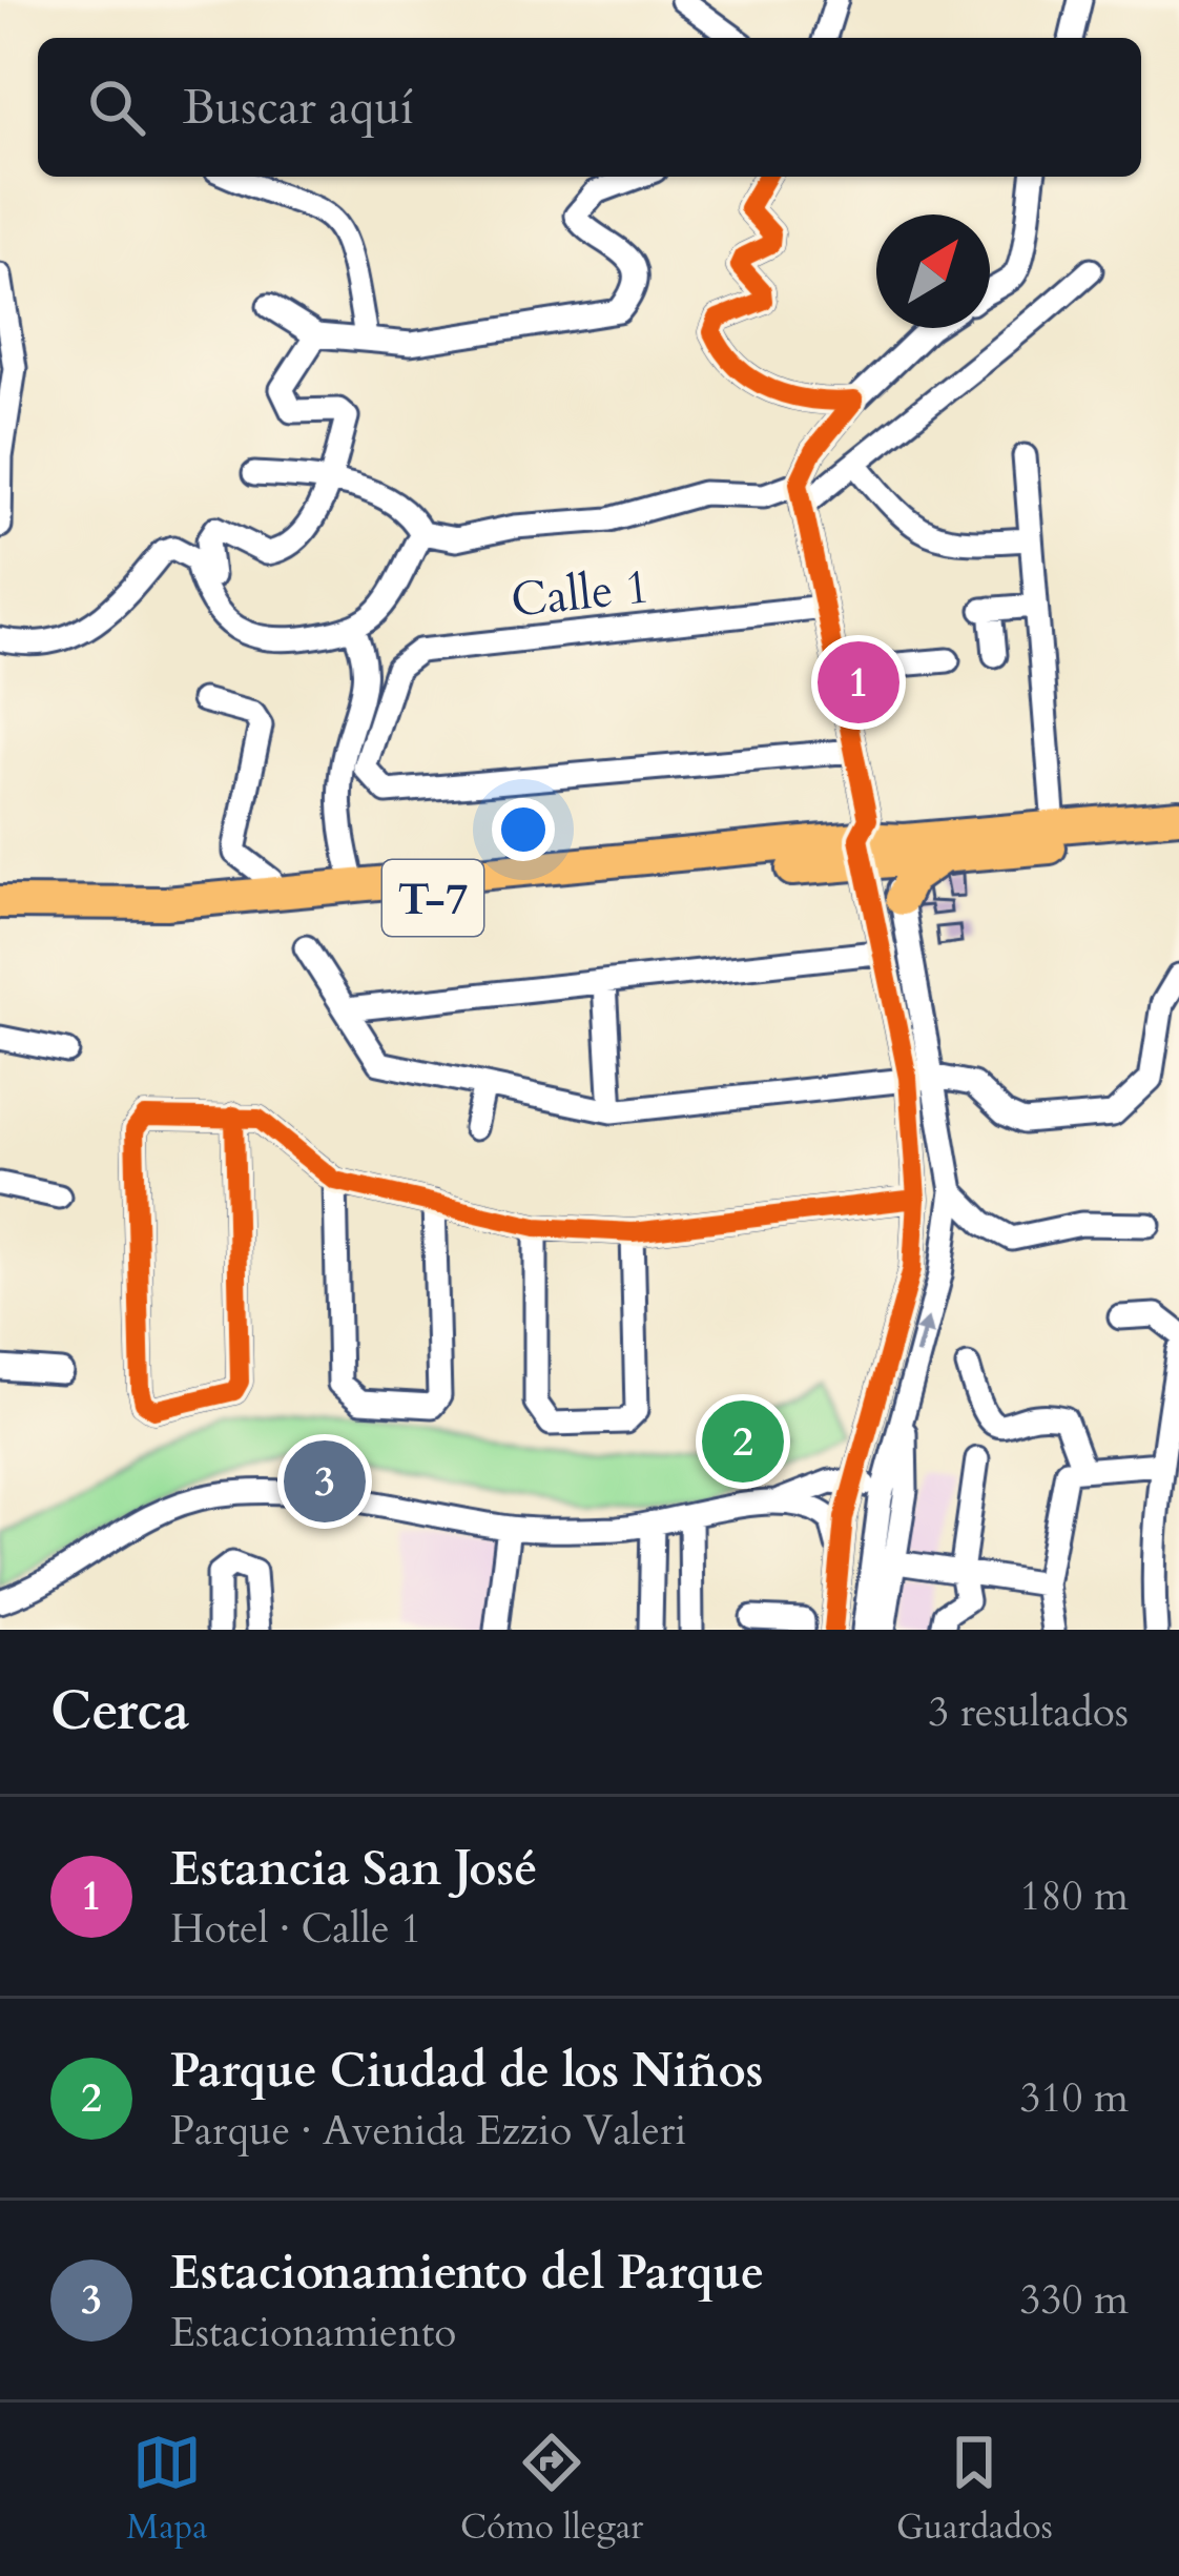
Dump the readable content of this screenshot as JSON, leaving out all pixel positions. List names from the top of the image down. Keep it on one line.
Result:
{"streets":{"highway":["T-7"],"street":["Calle 1"]},"north":"top right","page":{"search":"Buscar aquí","pins":["1","2","3"],"heading":["Cerca","3 resultados"],"list":[{"mark":"1","name":"Estancia San José","note":"Hotel · Calle 1","value":"180 m"},{"mark":"2","name":"Parque Ciudad de los Niños","note":"Parque · Avenida Ezzio Valeri","value":"310 m"},{"mark":"3","name":"Estacionamiento del Parque","note":"Estacionamiento","value":"330 m"}],"nav":["Mapa","Cómo llegar","Guardados"]}}
